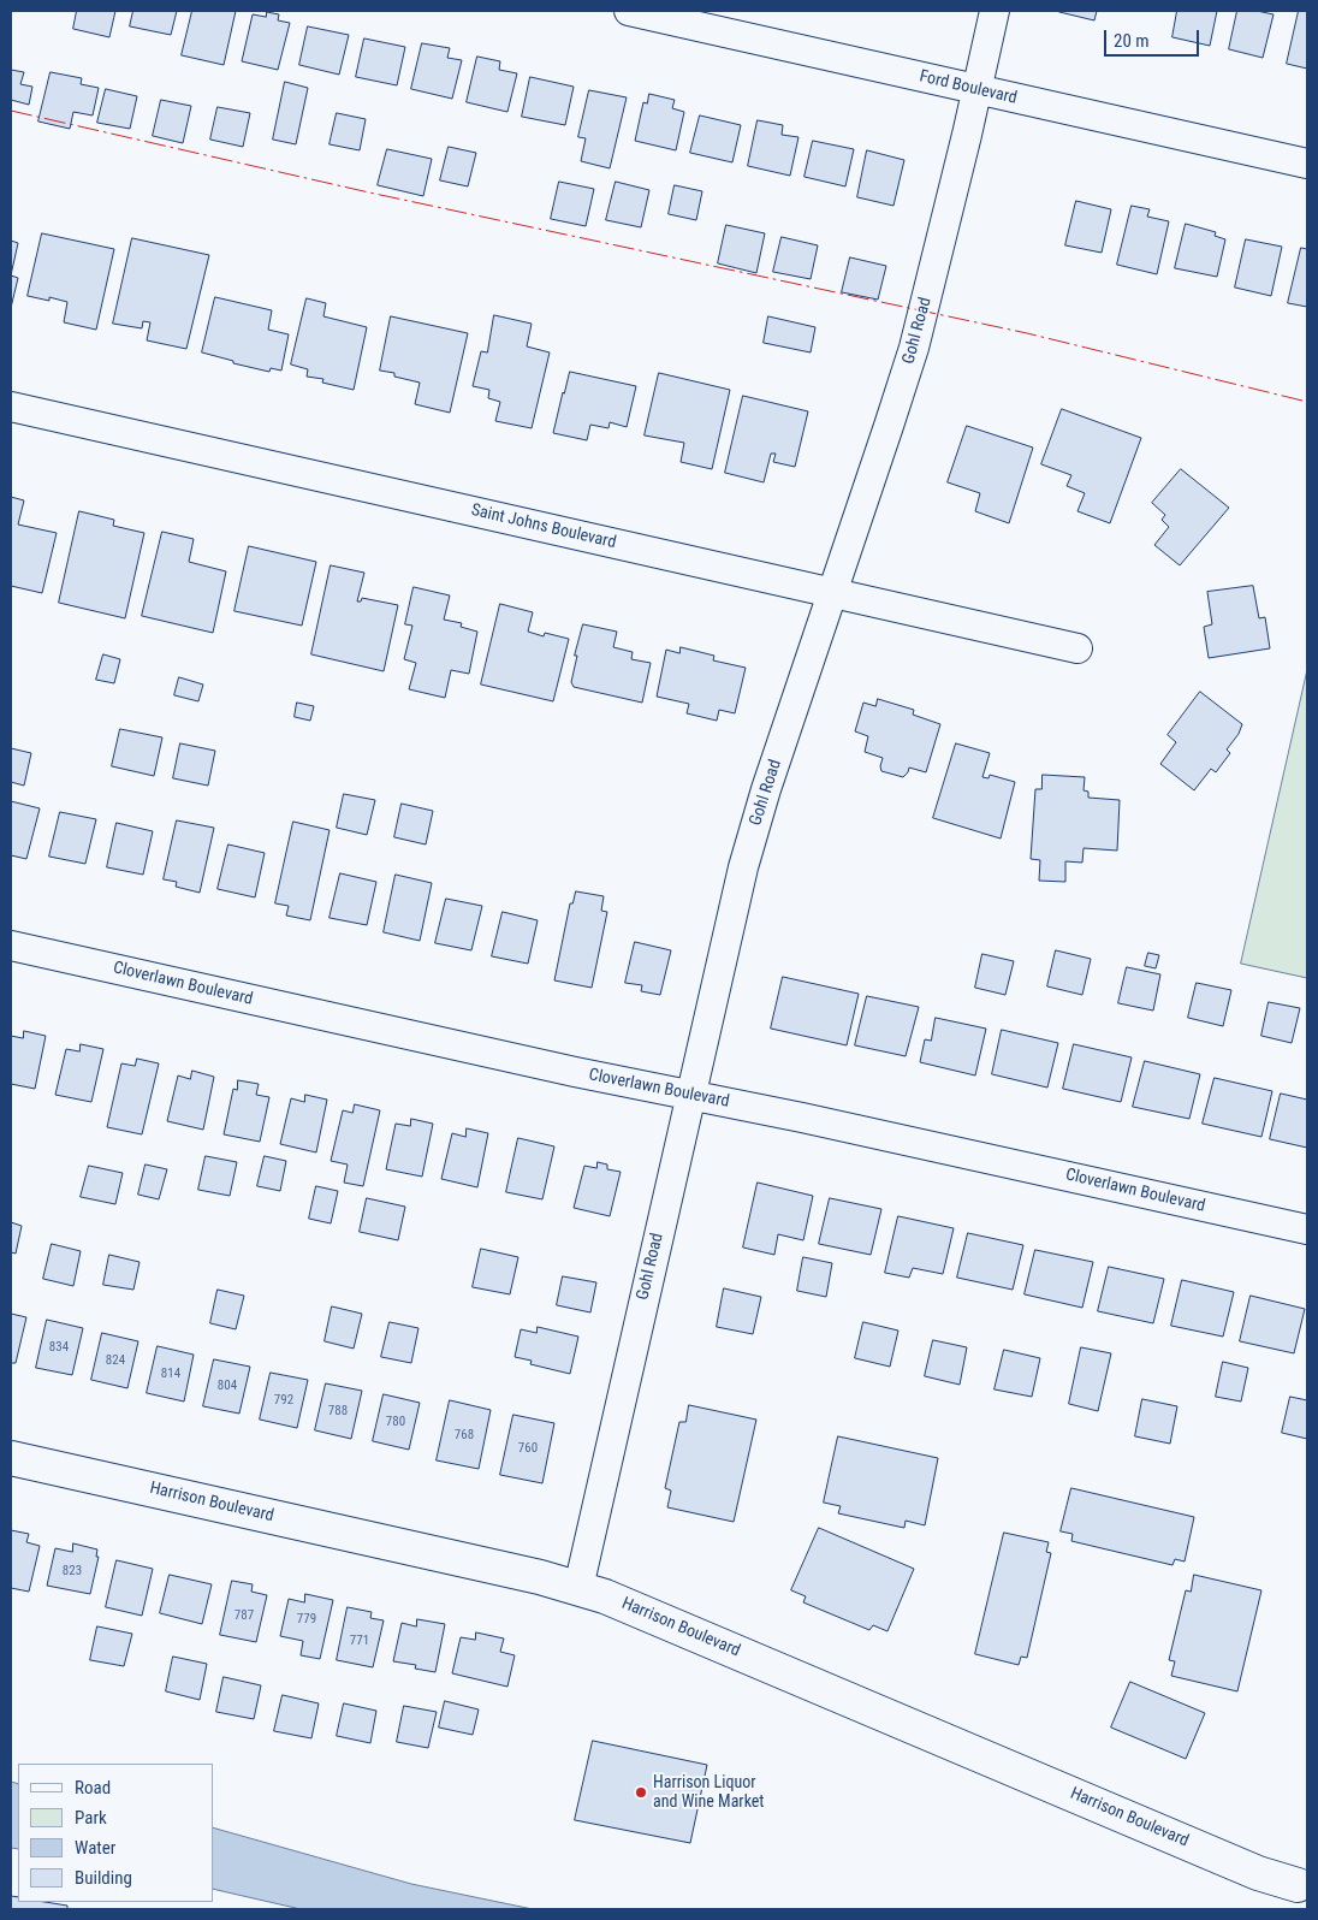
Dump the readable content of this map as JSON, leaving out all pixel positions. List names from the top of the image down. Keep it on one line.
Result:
{"streets":{"street":["Ford Boulevard","Gohl Road","Saint Johns Boulevard","Cloverlawn Boulevard","Harrison Boulevard"]},"crossings":[["Ford Boulevard","Gohl Road"],["Gohl Road","Saint Johns Boulevard"],["Gohl Road","Cloverlawn Boulevard"],["Gohl Road","Harrison Boulevard"]],"places":["Harrison Liquor and Wine Market"],"house_numbers":["834","824","814","804","792","788","780","768","760","823","787","779","771"],"legend":["Road","Park","Water","Building"],"scale_bar":"20 m"}
